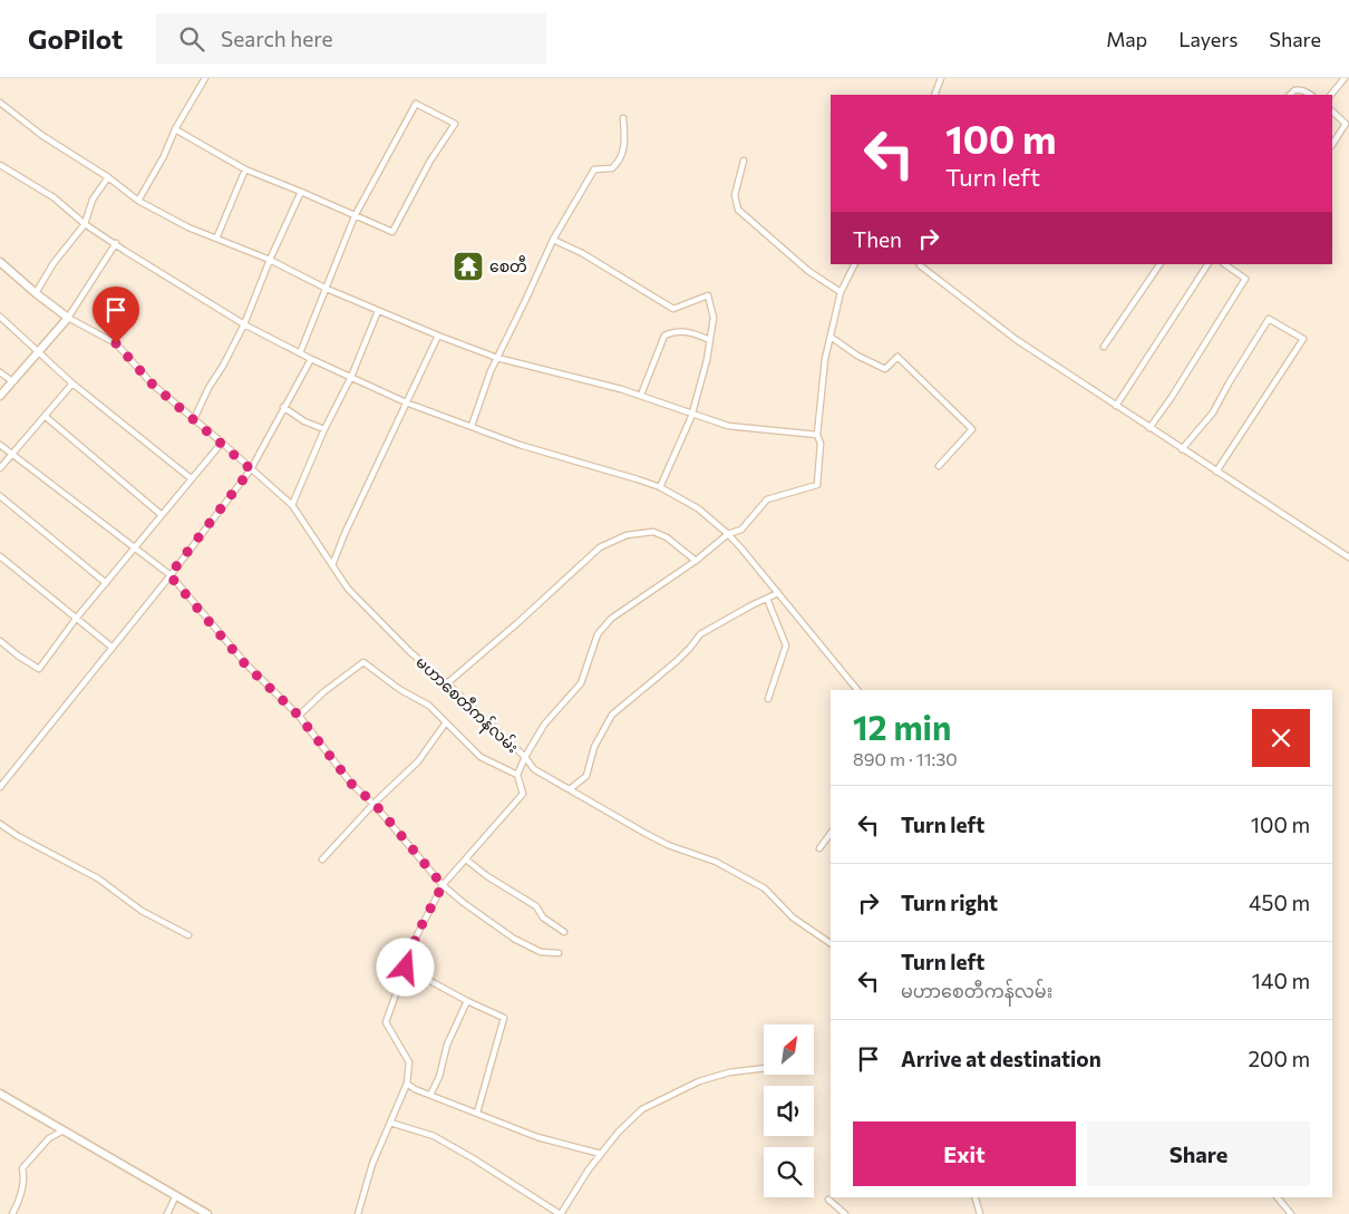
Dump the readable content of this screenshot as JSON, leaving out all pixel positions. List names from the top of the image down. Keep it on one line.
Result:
{"streets":{"street":["မဟာစေတီကန်လမ်း"]},"places":{"temple":["စေတီ"]},"north":"top right","page":{"header":"GoPilot","search":"Search here","nav":["Map","Layers","Share"],"turn":["100 m","Turn left"],"then":"Then","heading":["12 min","890 m · 11:30"],"list":[{"name":"Turn left","value":"100 m"},{"name":"Turn right","value":"450 m"},{"name":"Turn left","note":"မဟာစေတီကန်လမ်း","value":"140 m"},{"name":"Arrive at destination","value":"200 m"}],"buttons":["Exit","Share"]}}
